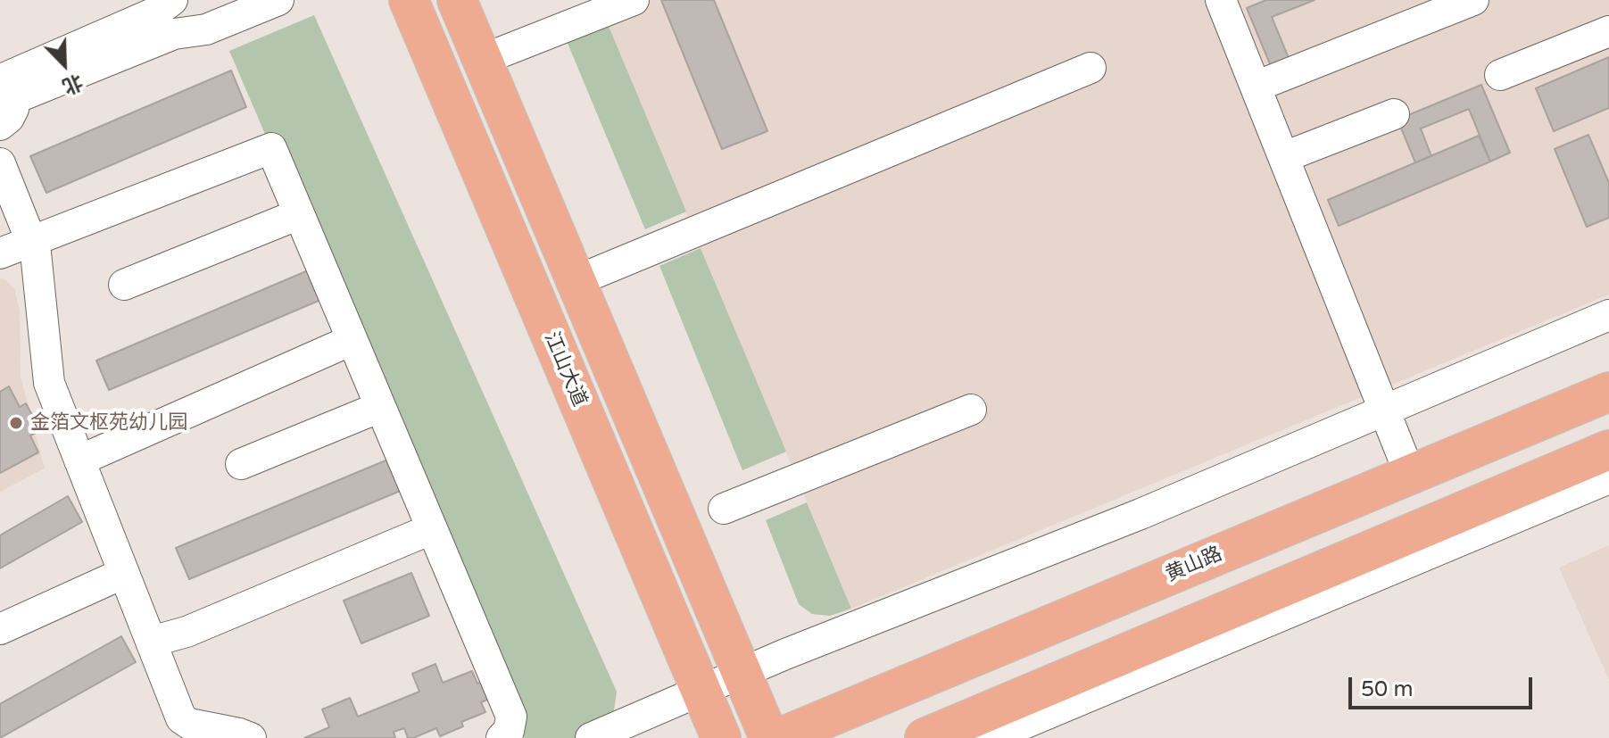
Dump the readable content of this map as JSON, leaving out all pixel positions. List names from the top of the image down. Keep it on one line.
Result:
{"streets":{"main road":["江山大道","黄山路"]},"places":["金箔文枢苑幼儿园"],"scale_bar":"50 m","north":"bottom right"}
